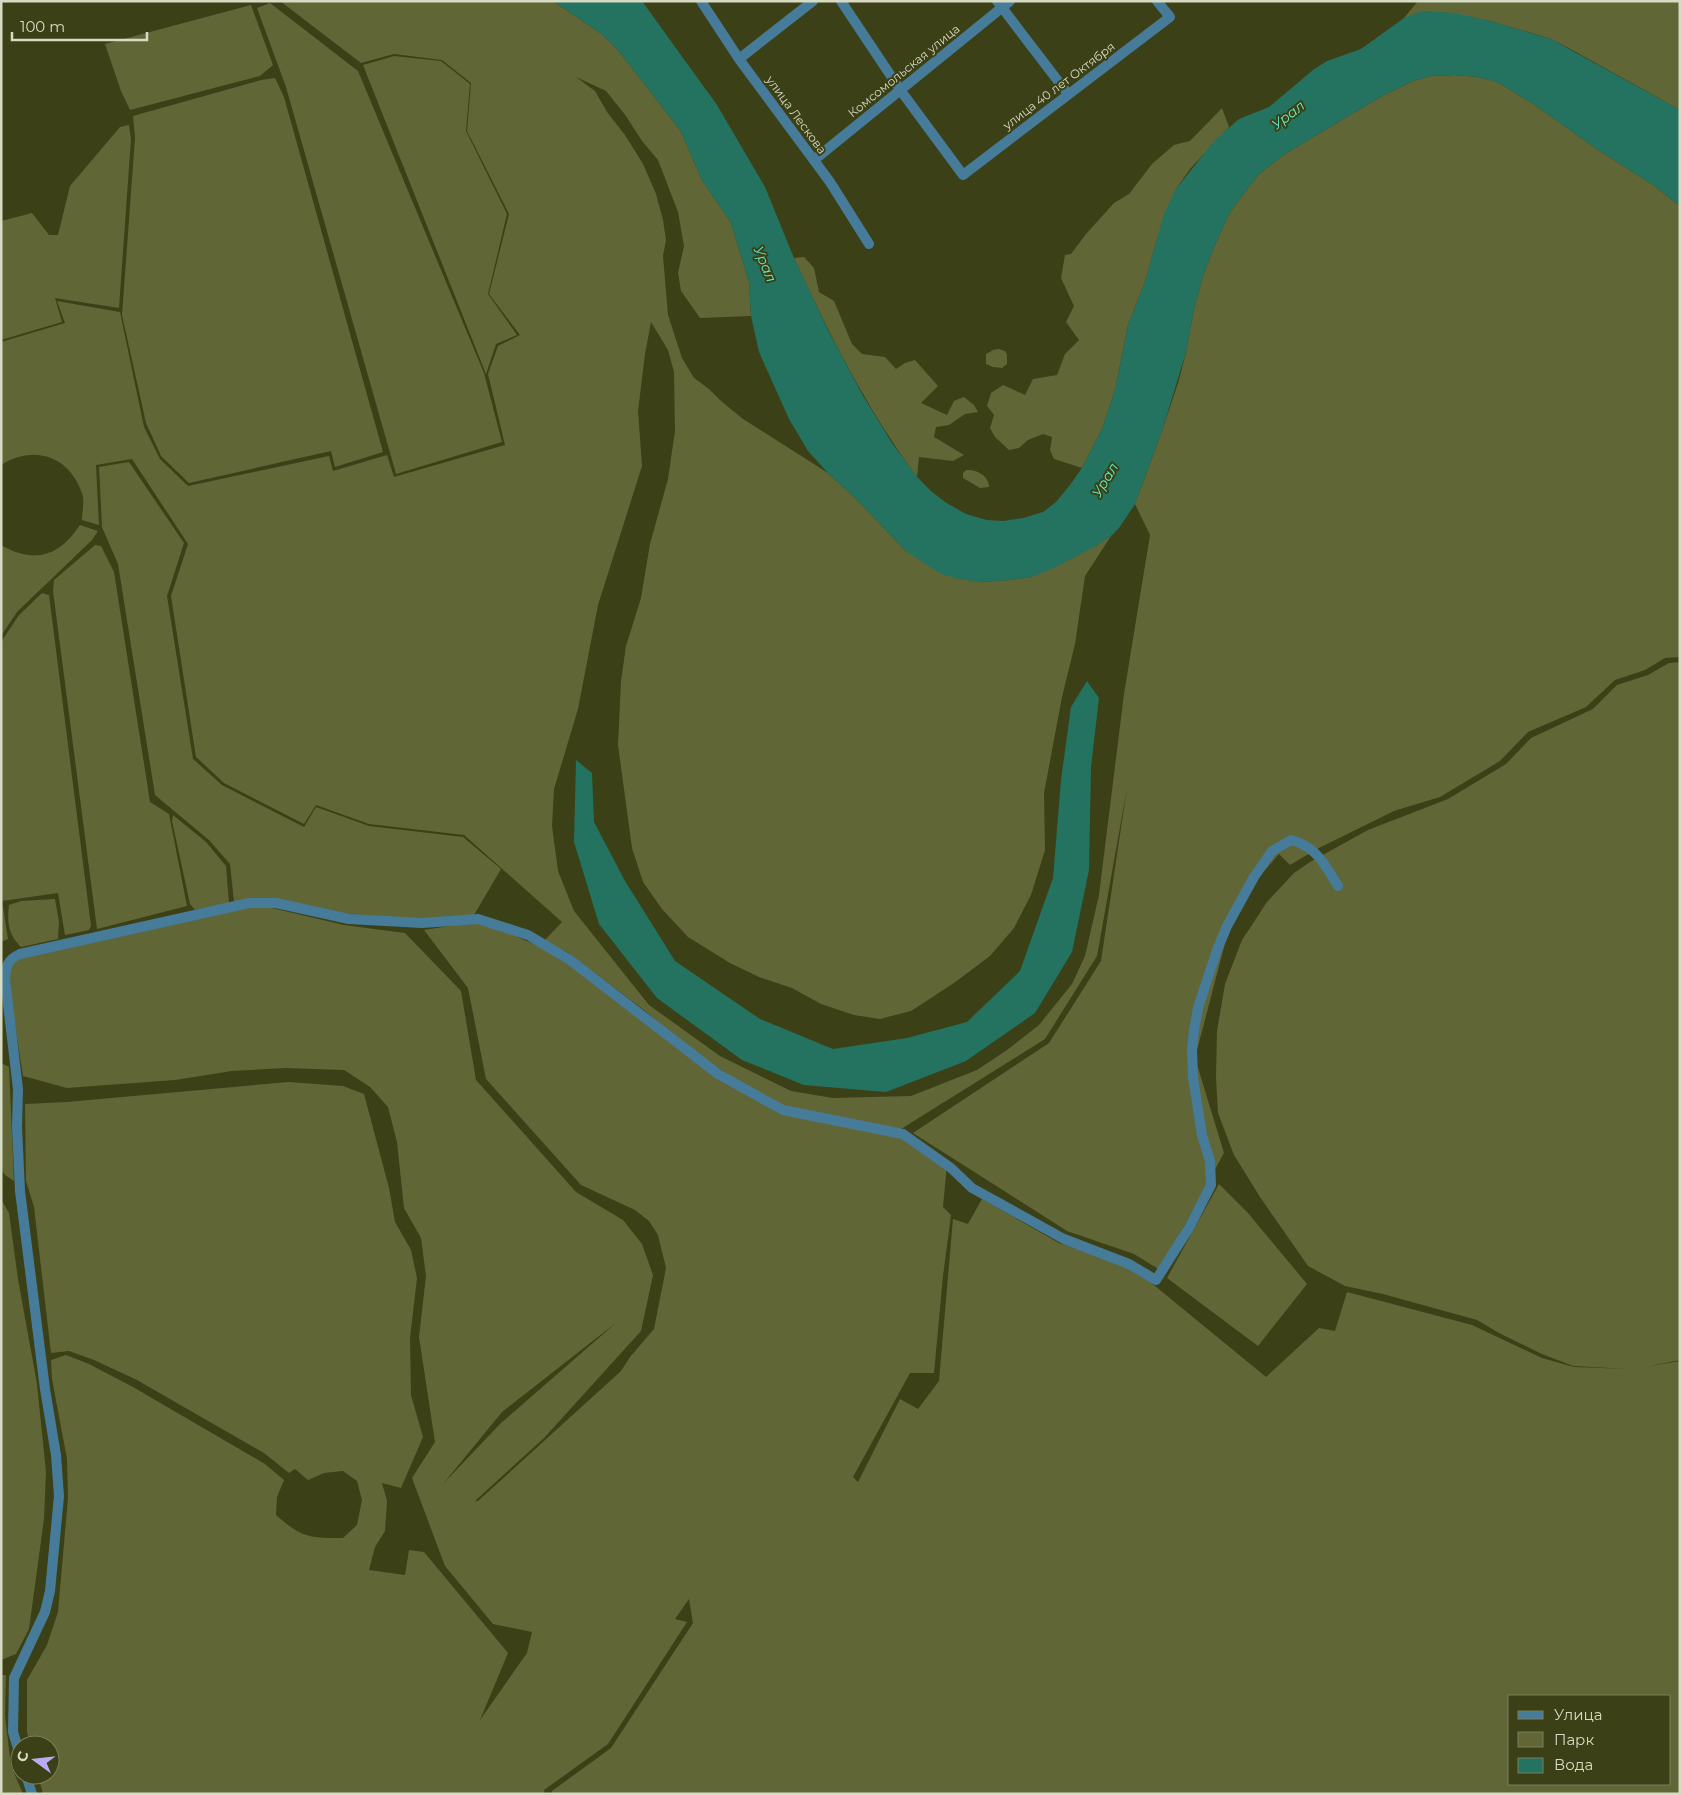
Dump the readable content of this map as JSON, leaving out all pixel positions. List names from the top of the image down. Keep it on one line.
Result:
{"streets":{"street":["Комсомольская улица","улица 40 лет Октября","улица Лескова"]},"crossings":[["Комсомольская улица","улица 40 лет Октября"],["Комсомольская улица","улица Лескова"]],"water":["Урал"],"legend":["Улица","Парк","Вода"],"scale_bar":"100 m","north":"left"}
